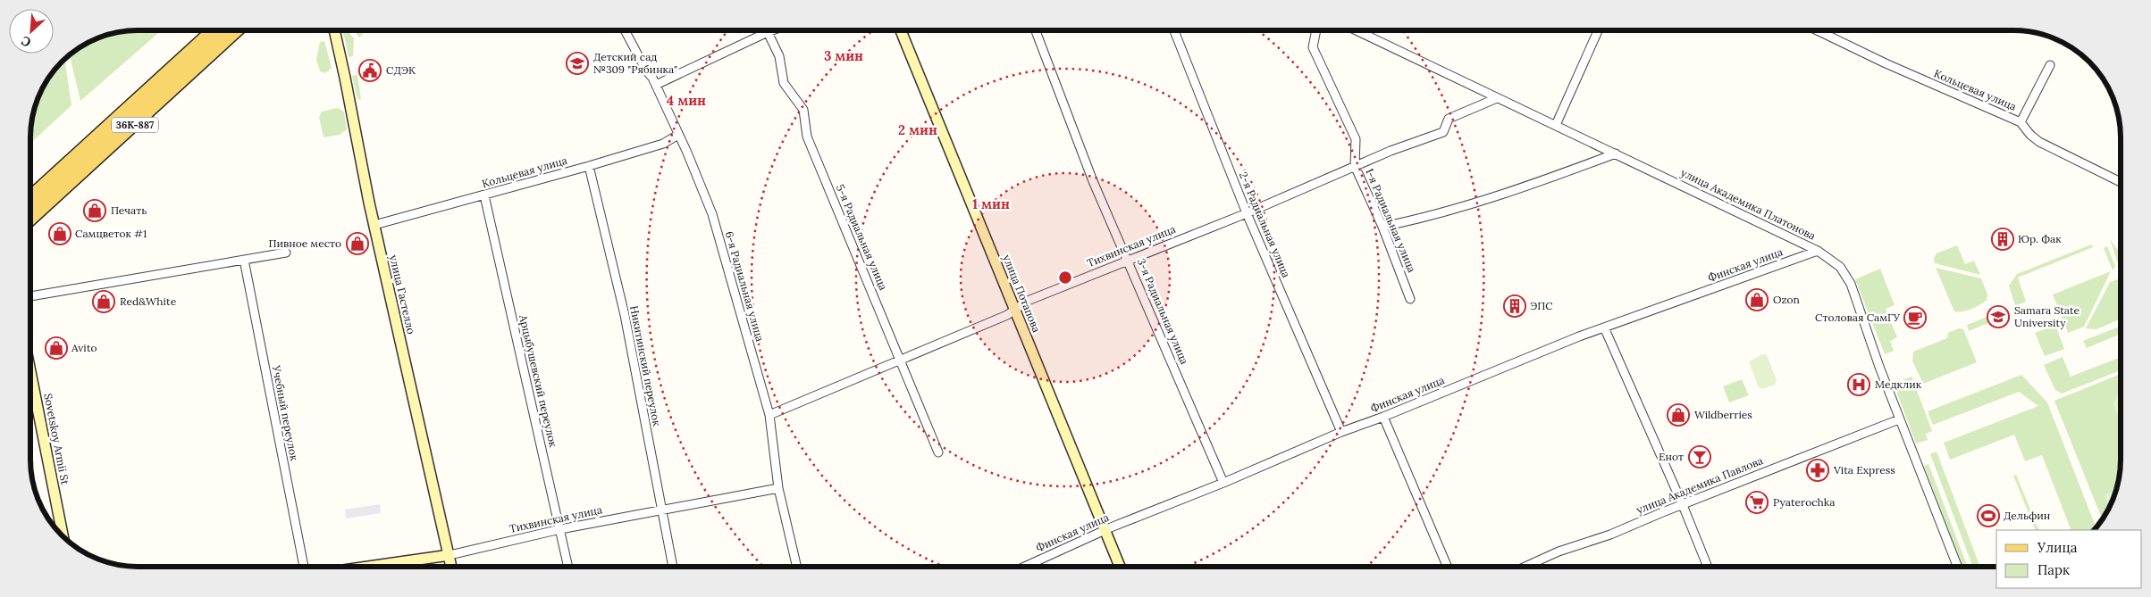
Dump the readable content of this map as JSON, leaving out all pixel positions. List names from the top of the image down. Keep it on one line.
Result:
{"streets":{"main road":["36К-887"],"street":["Кольцевая улица","улица Академика Платонова","1-я Радиальная улица","2-я Радиальная улица","5-я Радиальная улица","Тихвинская улица","Финская улица","6-я Радиальная улица","улица Потапова","улица Гастелло","3-я Радиальная улица","Никитинский переулок","Арцыбушевский переулок","Учебный переулок","Sovetskoy Armii St","улица Академика Павлова"]},"crossings":[["Кольцевая улица","6-я Радиальная улица"],["Кольцевая улица","улица Гастелло"],["Кольцевая улица","Никитинский переулок"],["Кольцевая улица","Арцыбушевский переулок"],["улица Академика Платонова","Тихвинская улица"],["улица Академика Платонова","Финская улица"],["улица Академика Платонова","улица Академика Павлова"],["1-я Радиальная улица","Тихвинская улица"],["2-я Радиальная улица","Тихвинская улица"],["2-я Радиальная улица","Финская улица"],["5-я Радиальная улица","Тихвинская улица"],["Тихвинская улица","6-я Радиальная улица"],["Тихвинская улица","улица Потапова"],["Тихвинская улица","улица Гастелло"],["Тихвинская улица","3-я Радиальная улица"],["Тихвинская улица","Никитинский переулок"],["Тихвинская улица","Арцыбушевский переулок"],["Финская улица","улица Потапова"],["Финская улица","3-я Радиальная улица"]],"places":{"school or university":["Детский сад №309 \"Рябинка\"","Samara State University"],"public building":["СДЭК"],"shop":["Печать","Самцветок #1","Пивное место","Ozon","Red&White","Avito","Wildberries"],"building":["Юр. Фак","ЭПС"],"cafe":["Столовая СамГУ"],"hospital":["Медклик"],"bar":["Енот"],"pharmacy":["Vita Express"],"supermarket":["Pyaterochka"],"sports":["Дельфин"]},"legend":["Улица","Парк"],"north":"bottom left","rings":["3 мин","4 мин","2 мин","1 мин"]}
